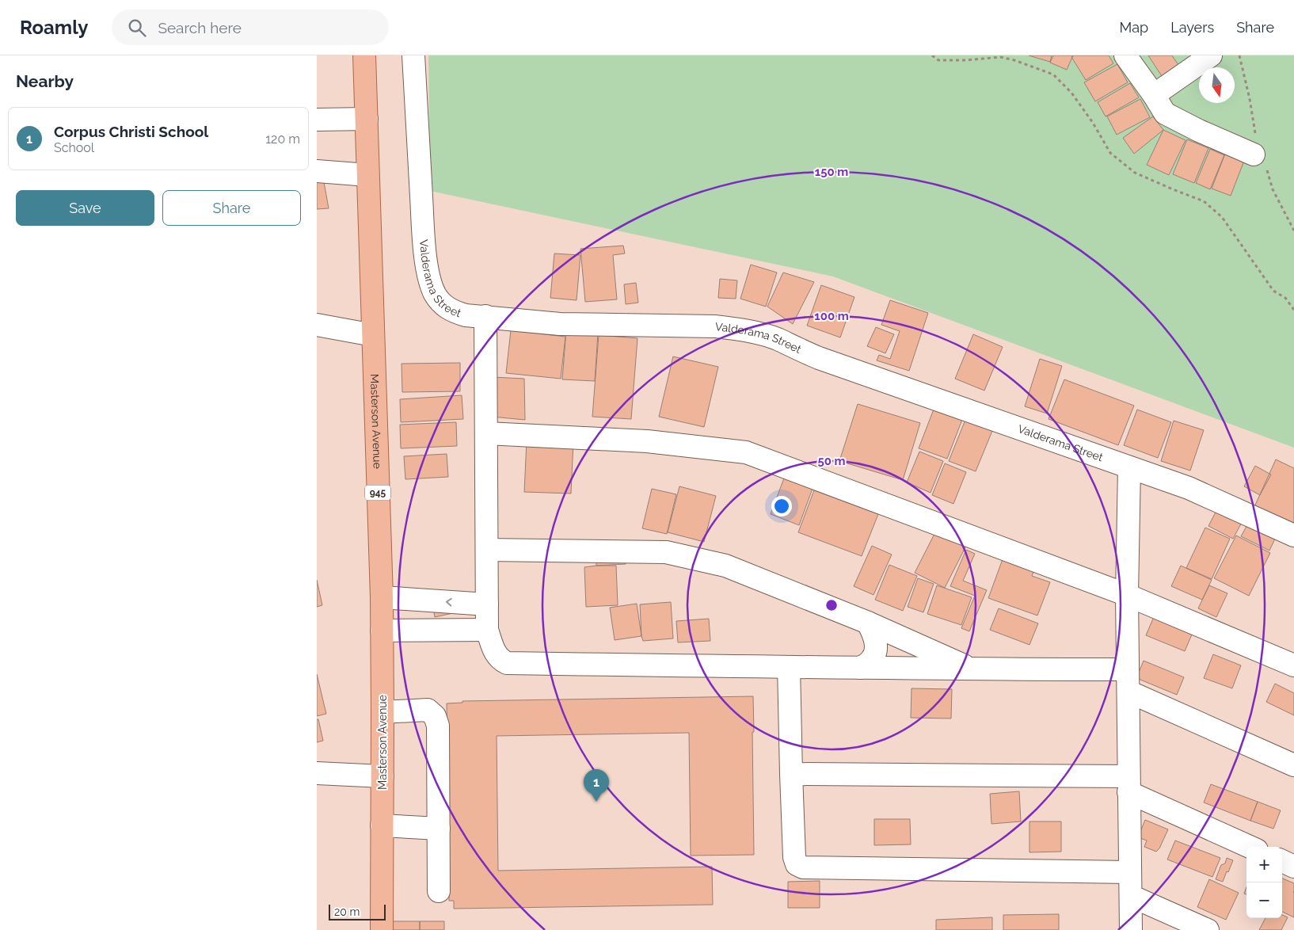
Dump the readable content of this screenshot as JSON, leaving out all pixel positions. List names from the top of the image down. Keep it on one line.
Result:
{"streets":{"main road":["Masterson Avenue","945"],"street":["Valderama Street"]},"scale_bar":"20 m","north":"bottom","page":{"header":"Roamly","search":"Search here","nav":["Map","Layers","Share"],"heading":"Nearby","list":[{"mark":"1","name":"Corpus Christi School","note":"School","value":"120 m"}],"buttons":["Save","Share"],"pins":"1","map_buttons":["+","−"],"scale":"20 m"},"rings":["150 m","100 m","50 m"]}
